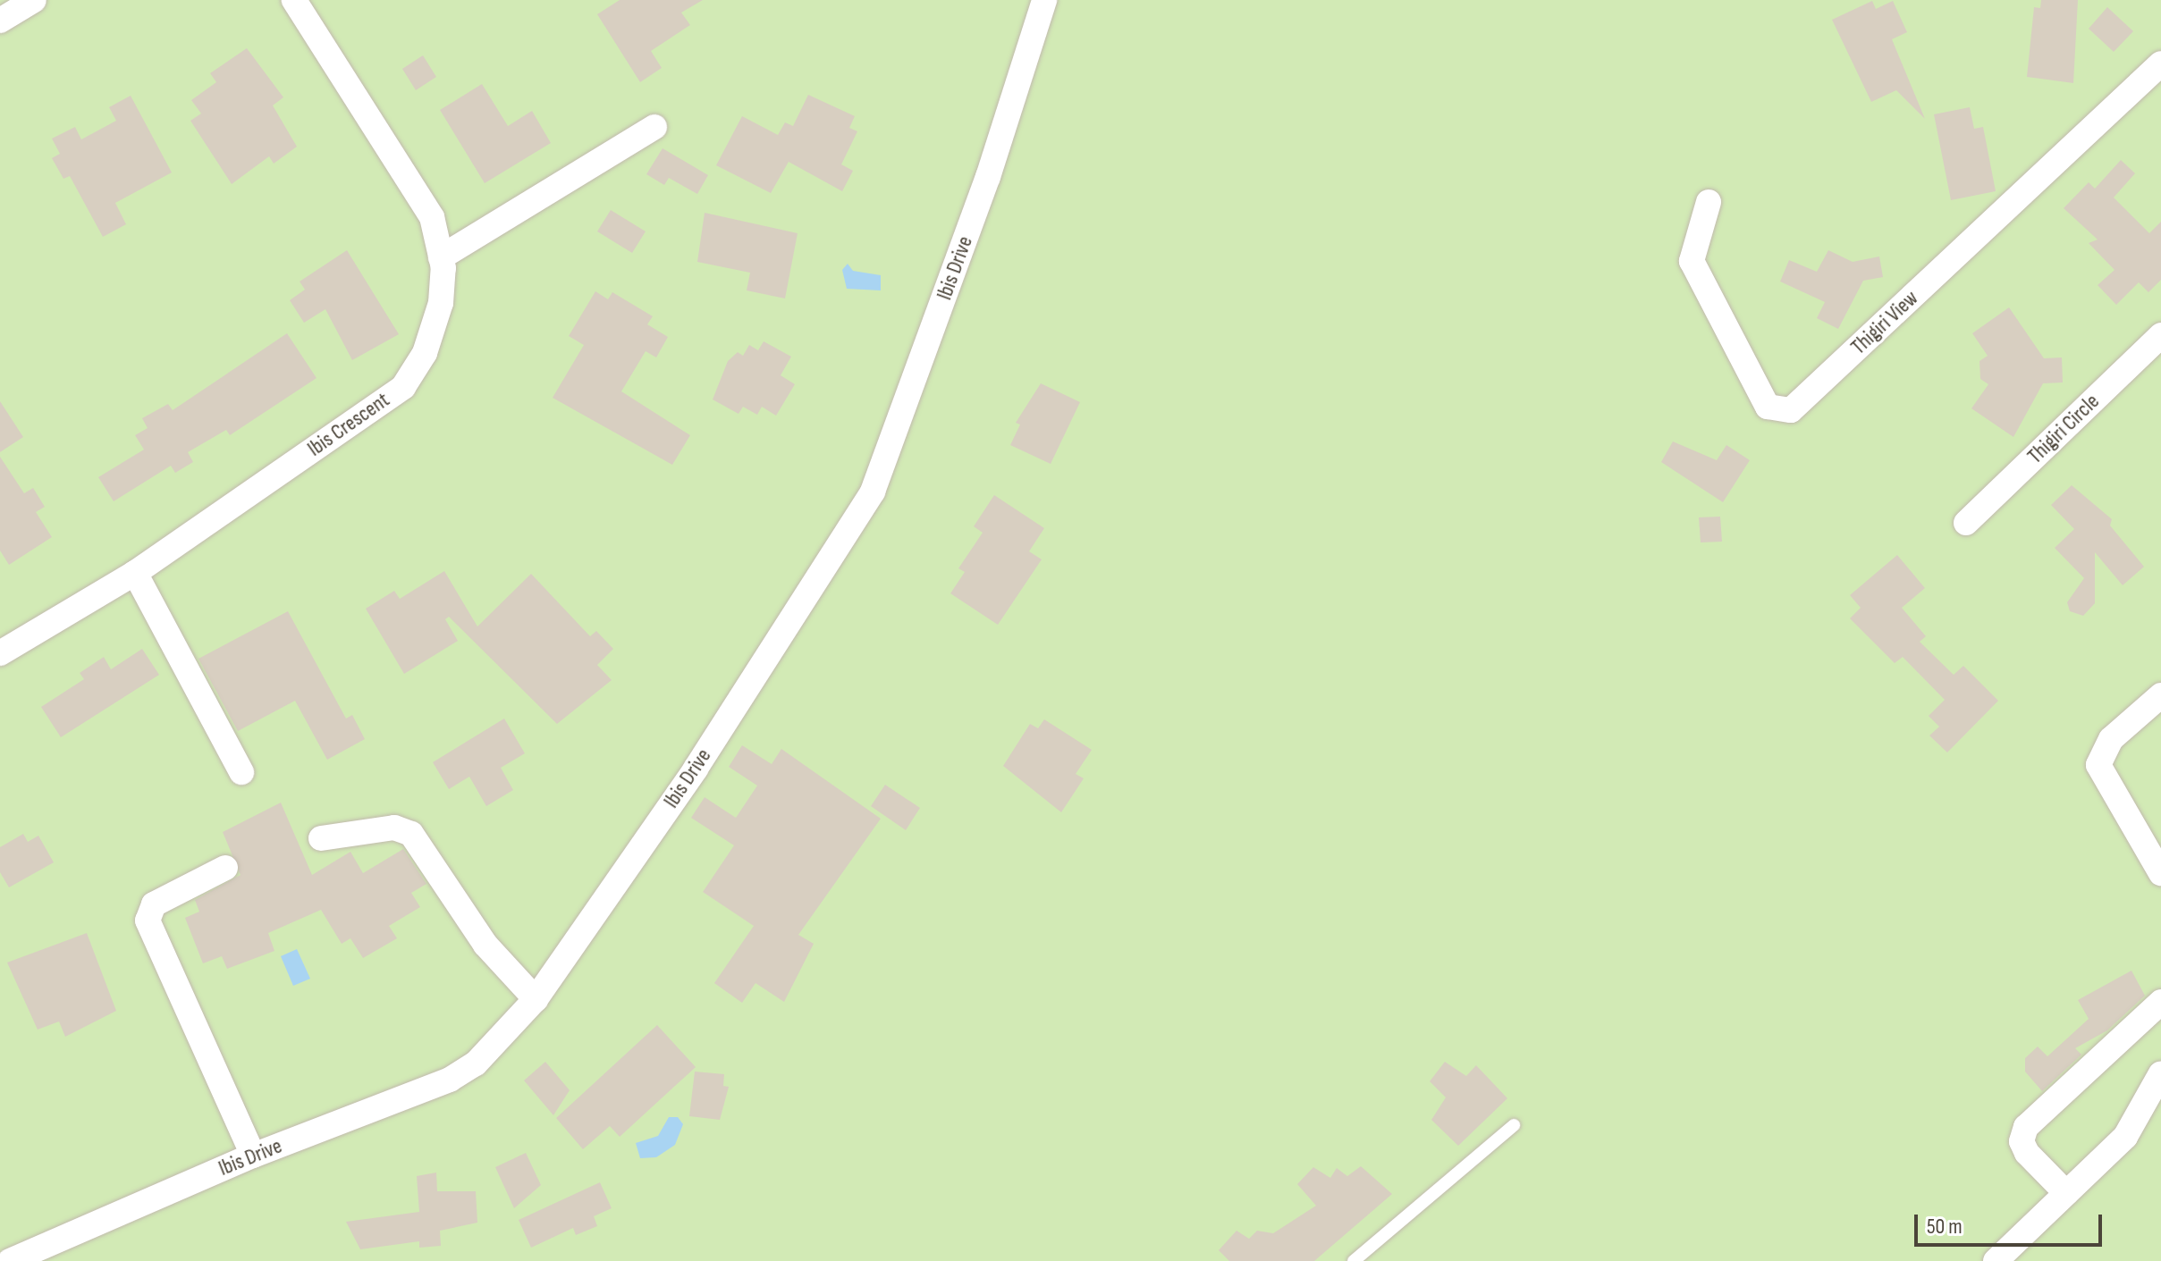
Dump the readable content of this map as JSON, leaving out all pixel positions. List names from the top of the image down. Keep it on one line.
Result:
{"streets":{"street":["Ibis Drive","Thigiri View","Ibis Crescent","Thigiri Circle"]},"scale_bar":"50 m"}
